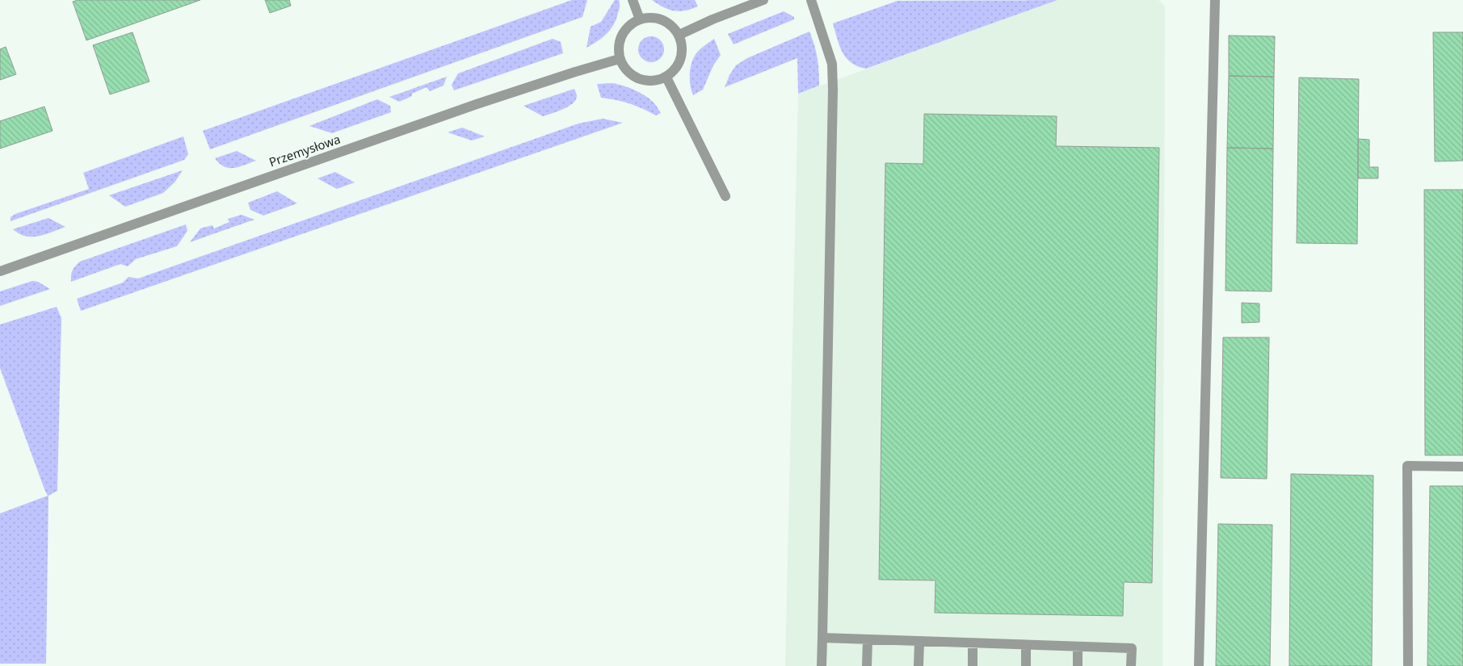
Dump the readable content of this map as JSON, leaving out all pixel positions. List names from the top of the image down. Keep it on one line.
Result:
{"streets":{"street":["Przemysłowa"]}}
